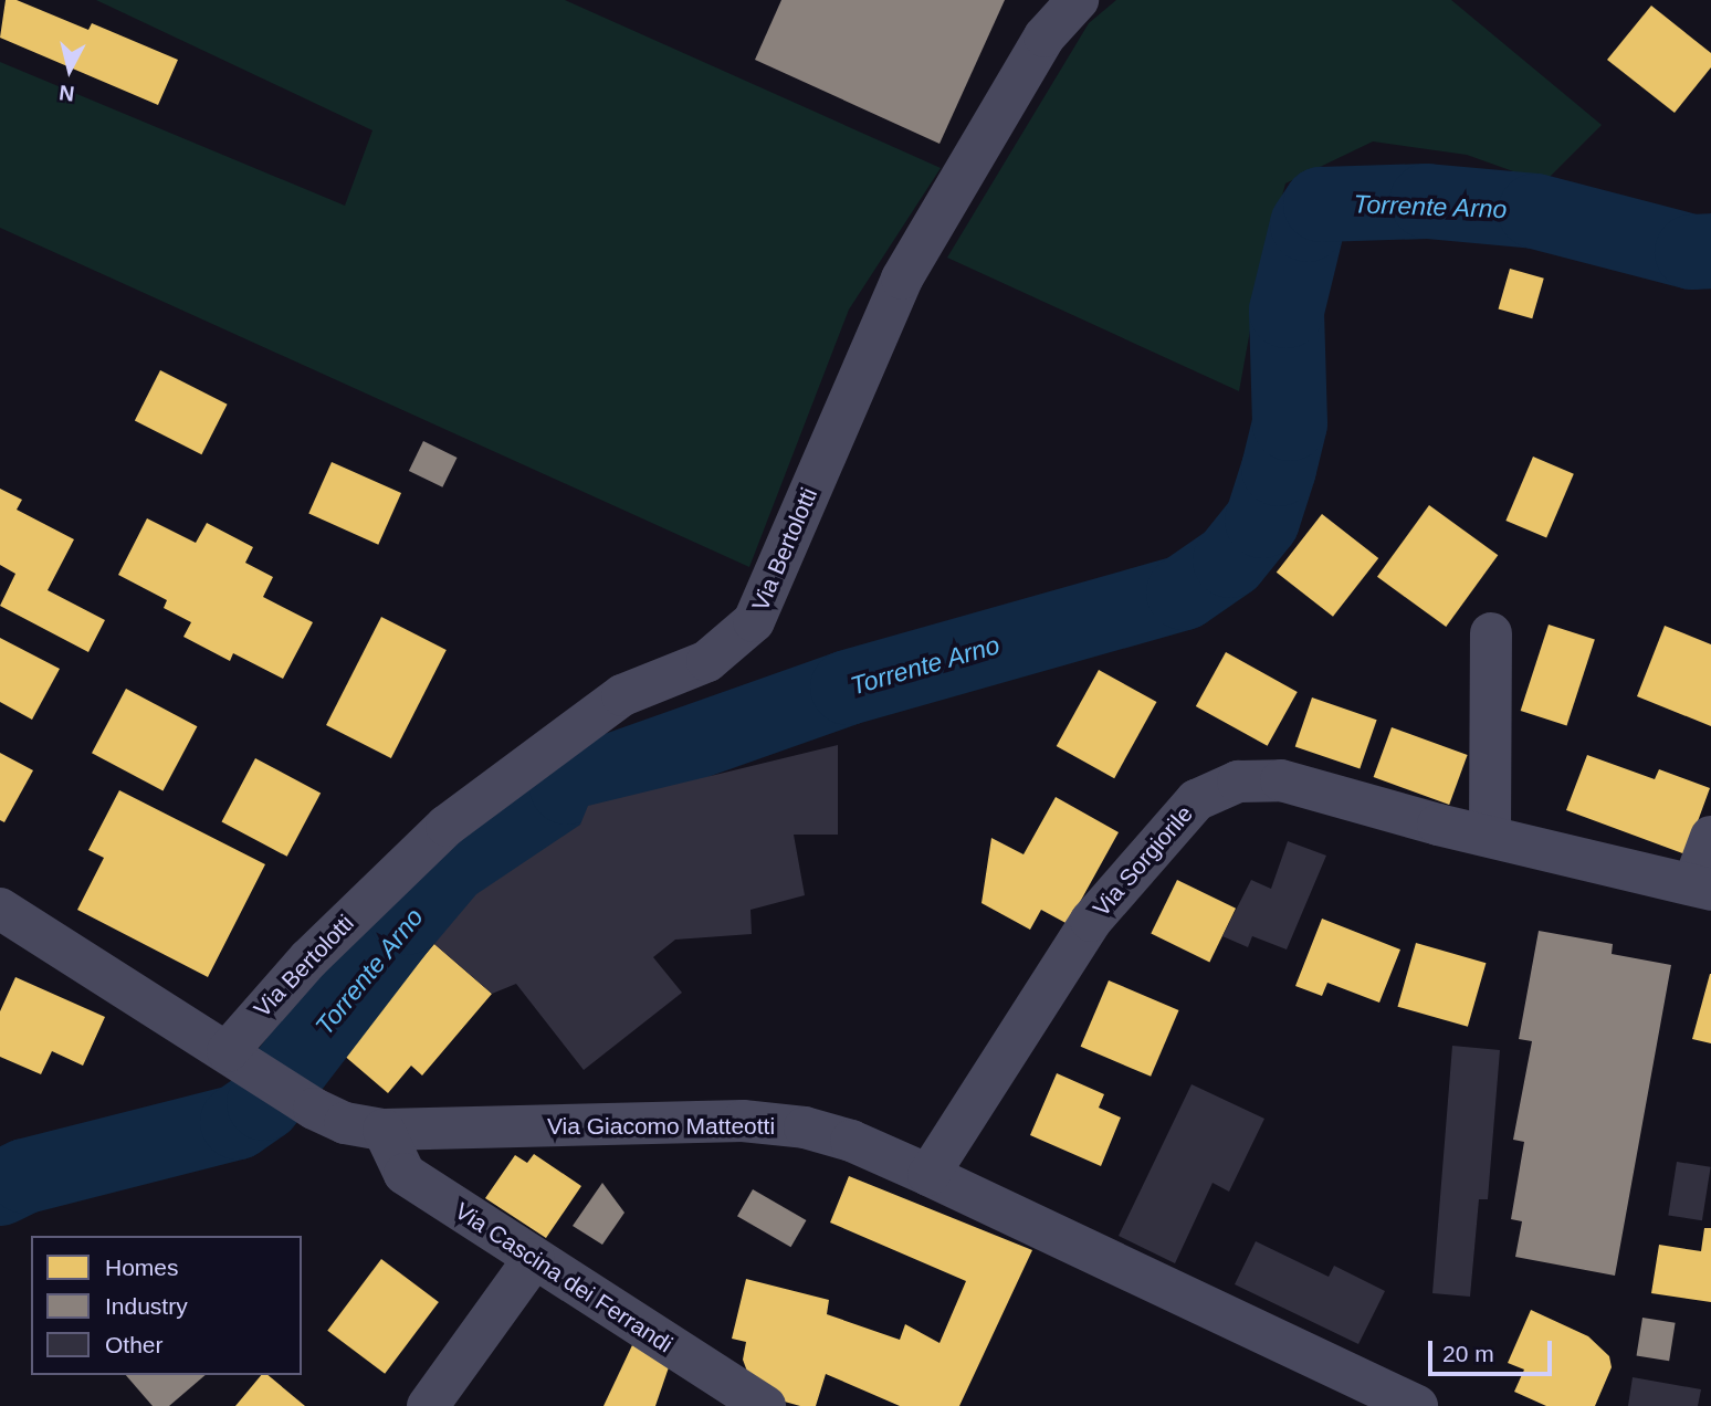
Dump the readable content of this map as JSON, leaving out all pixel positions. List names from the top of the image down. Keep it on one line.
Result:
{"streets":{"street":["Via Bertolotti","Via Sorgiorile","Via Giacomo Matteotti","Via Cascina dei Ferrandi"]},"crossings":[["Via Bertolotti","Via Giacomo Matteotti"],["Via Sorgiorile","Via Giacomo Matteotti"],["Via Giacomo Matteotti","Via Cascina dei Ferrandi"]],"water":["Torrente Arno"],"legend":["Homes","Industry","Other"],"scale_bar":"20 m","north":"bottom"}
